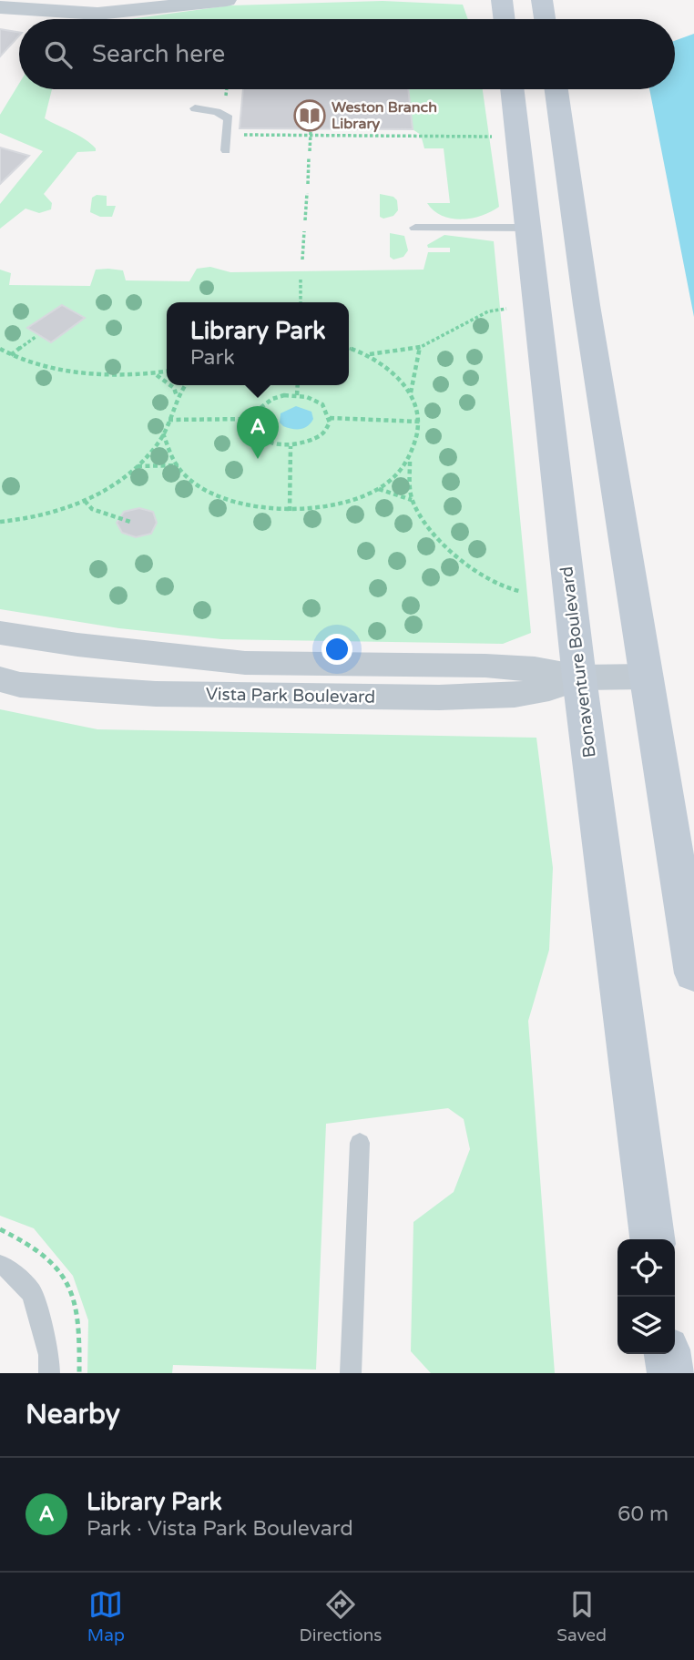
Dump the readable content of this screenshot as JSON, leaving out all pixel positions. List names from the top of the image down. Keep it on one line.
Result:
{"streets":{"main road":["Bonaventure Boulevard"],"street":["Vista Park Boulevard"]},"crossings":[["Bonaventure Boulevard","Vista Park Boulevard"]],"places":{"library":["Weston Branch Library"]},"page":{"search":"Search here","popup":["Library Park","Park"],"pins":"A","heading":"Nearby","list":[{"mark":"A","name":"Library Park","note":"Park · Vista Park Boulevard","value":"60 m"}],"nav":["Map","Directions","Saved"]}}
